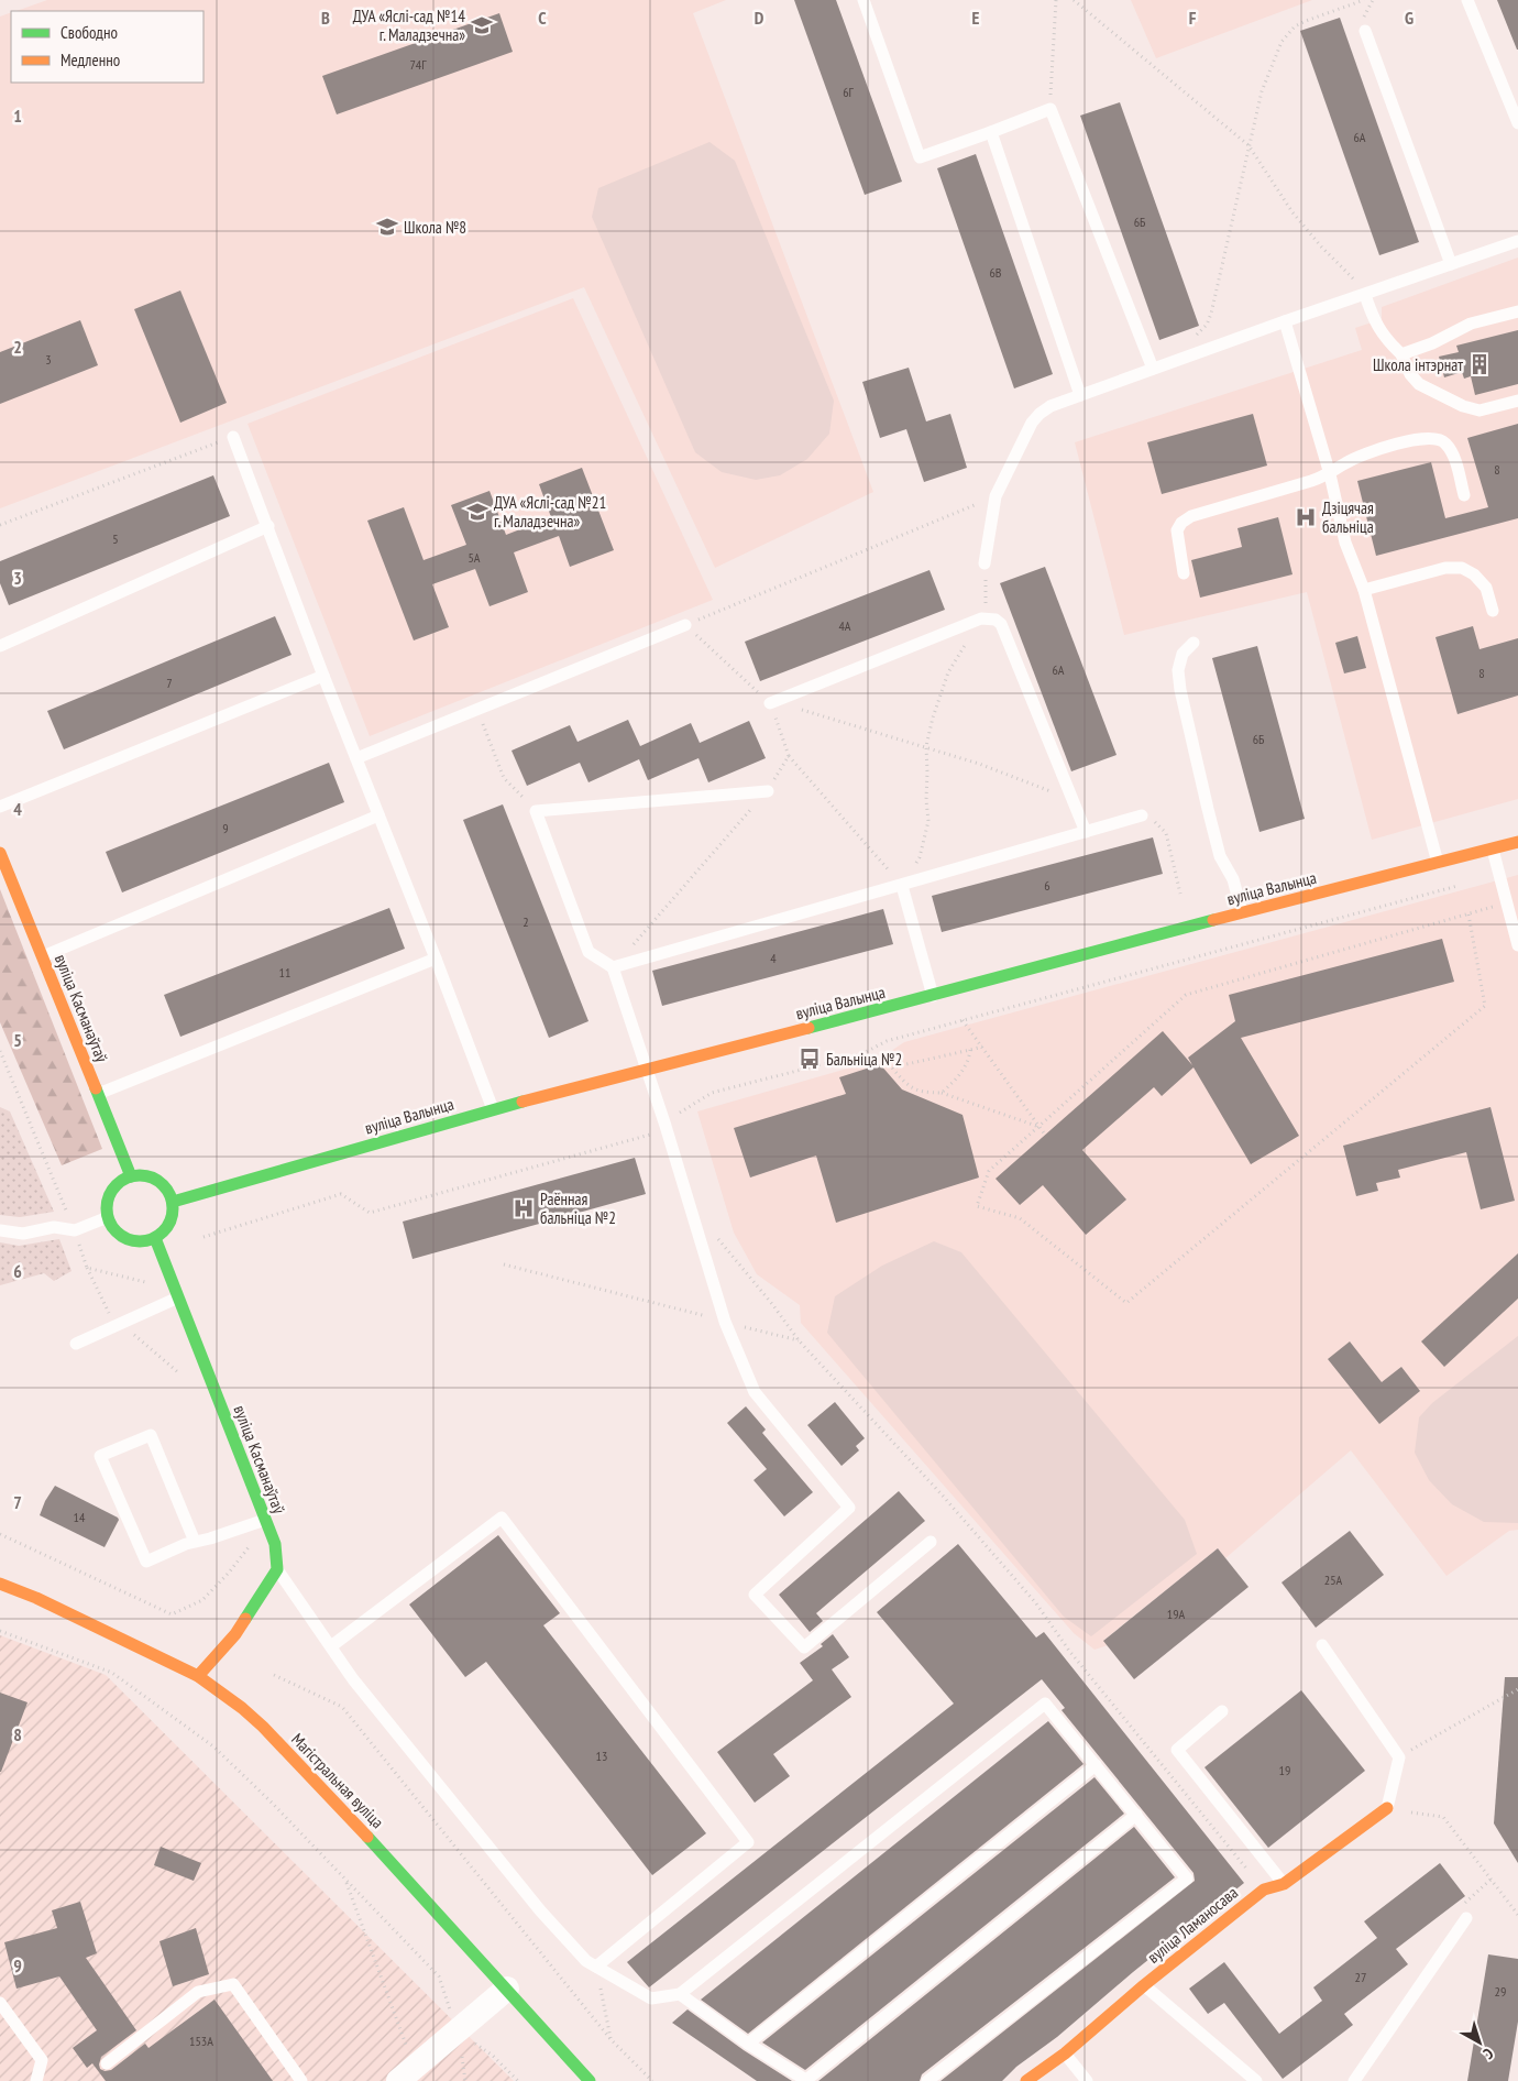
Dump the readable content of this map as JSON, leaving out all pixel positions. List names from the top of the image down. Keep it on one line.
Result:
{"streets":{"street":["вуліца Валынца","вуліца Касманаўтаў","Магістральная вуліца","вуліца Ламаносава"]},"crossings":[["вуліца Валынца","вуліца Касманаўтаў"]],"places":{"school or university":["ДУА «Яслі-сад №14 г. Маладзечна»","Школа №8","ДУА «Яслі-сад №21 г. Маладзечна»"],"building":["Школа інтэрнат"],"hospital":["Дзіцячая бальніца","Раённая бальніца №2"],"bus stop":["Бальніца №2"]},"house_numbers":["74Г","6Г","6А","6Б","6В","3","8","5","5А","4А","6А","8","7","6Б","9","6","2","4","11","14","25А","19А","13","19","27","29","153А"],"legend":["Свободно","Медленно"],"north":"bottom right","grid":{"columns":["B","C","D","E","F","G"],"rows":["1","2","3","4","5","6","7","8","9"]}}
